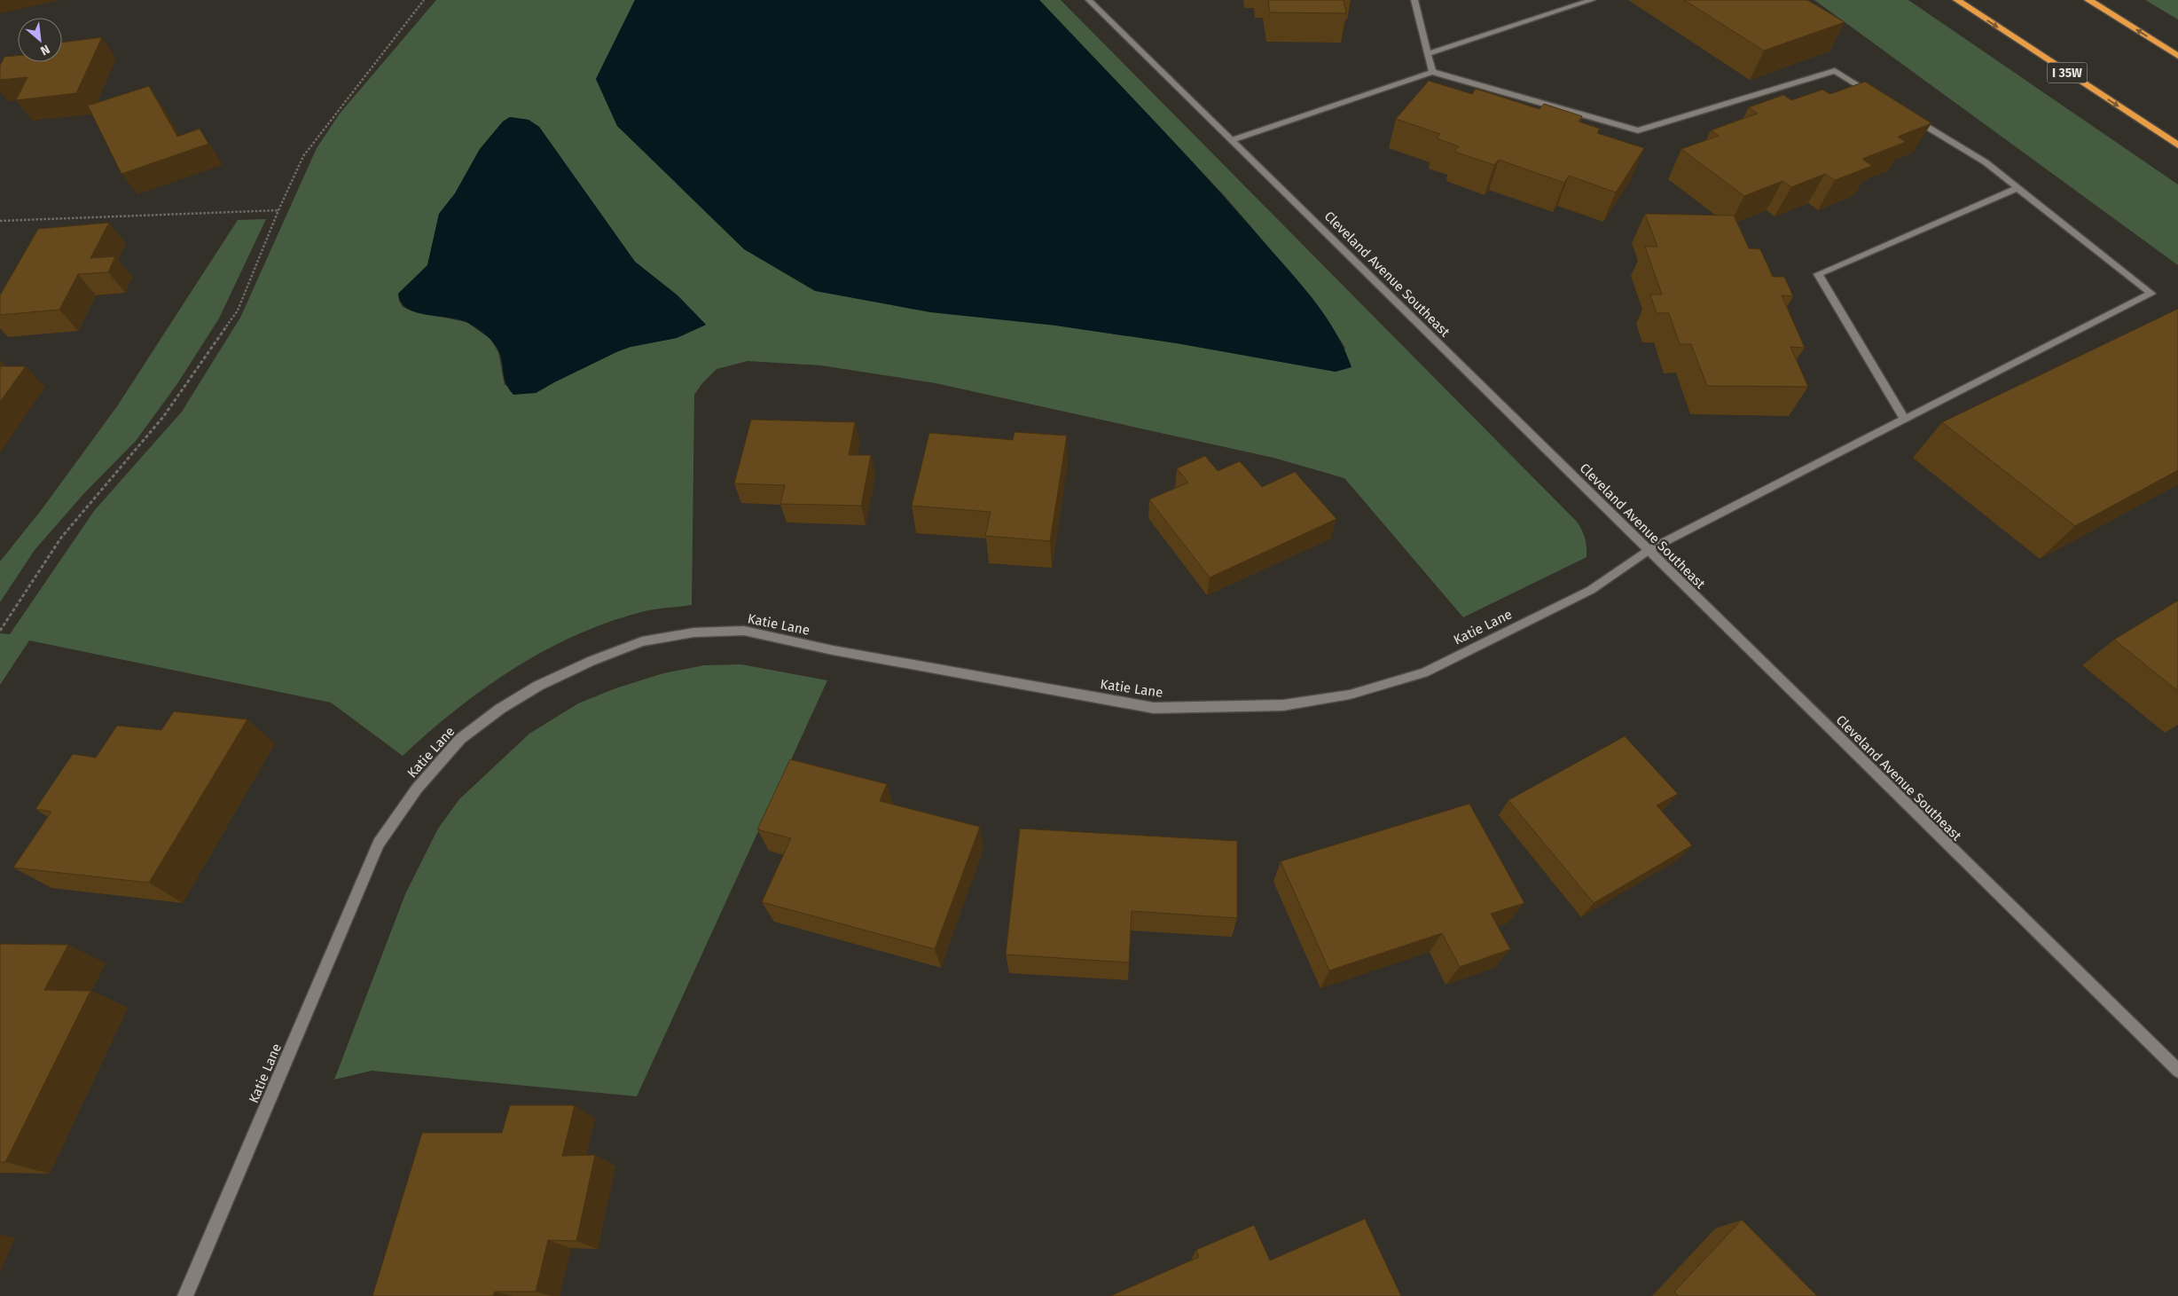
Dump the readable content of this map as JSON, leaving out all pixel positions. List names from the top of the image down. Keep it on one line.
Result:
{"streets":{"highway":["I 35W"],"street":["Cleveland Avenue Southeast","Katie Lane"]},"crossings":[["Cleveland Avenue Southeast","Katie Lane"]],"north":"bottom right"}
